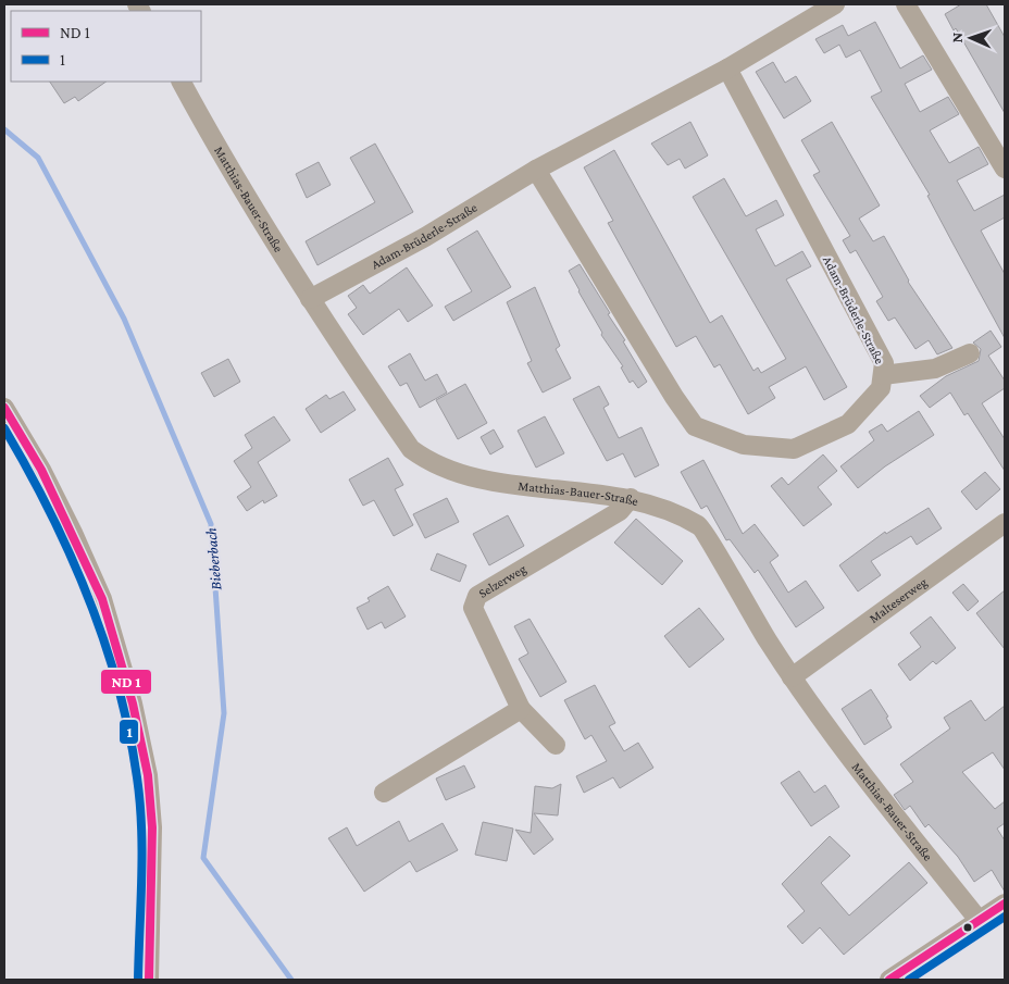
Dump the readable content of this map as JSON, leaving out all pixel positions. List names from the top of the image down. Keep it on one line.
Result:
{"streets":{"street":["Matthias-Bauer-Straße","Adam-Brüderle-Straße","Selzerweg","Malteserweg"]},"crossings":[["Matthias-Bauer-Straße","Adam-Brüderle-Straße"],["Matthias-Bauer-Straße","Selzerweg"],["Matthias-Bauer-Straße","Malteserweg"]],"water":["Bieberbach"],"lines":["transit line 1"],"legend":["ND 1","1"],"north":"left"}
